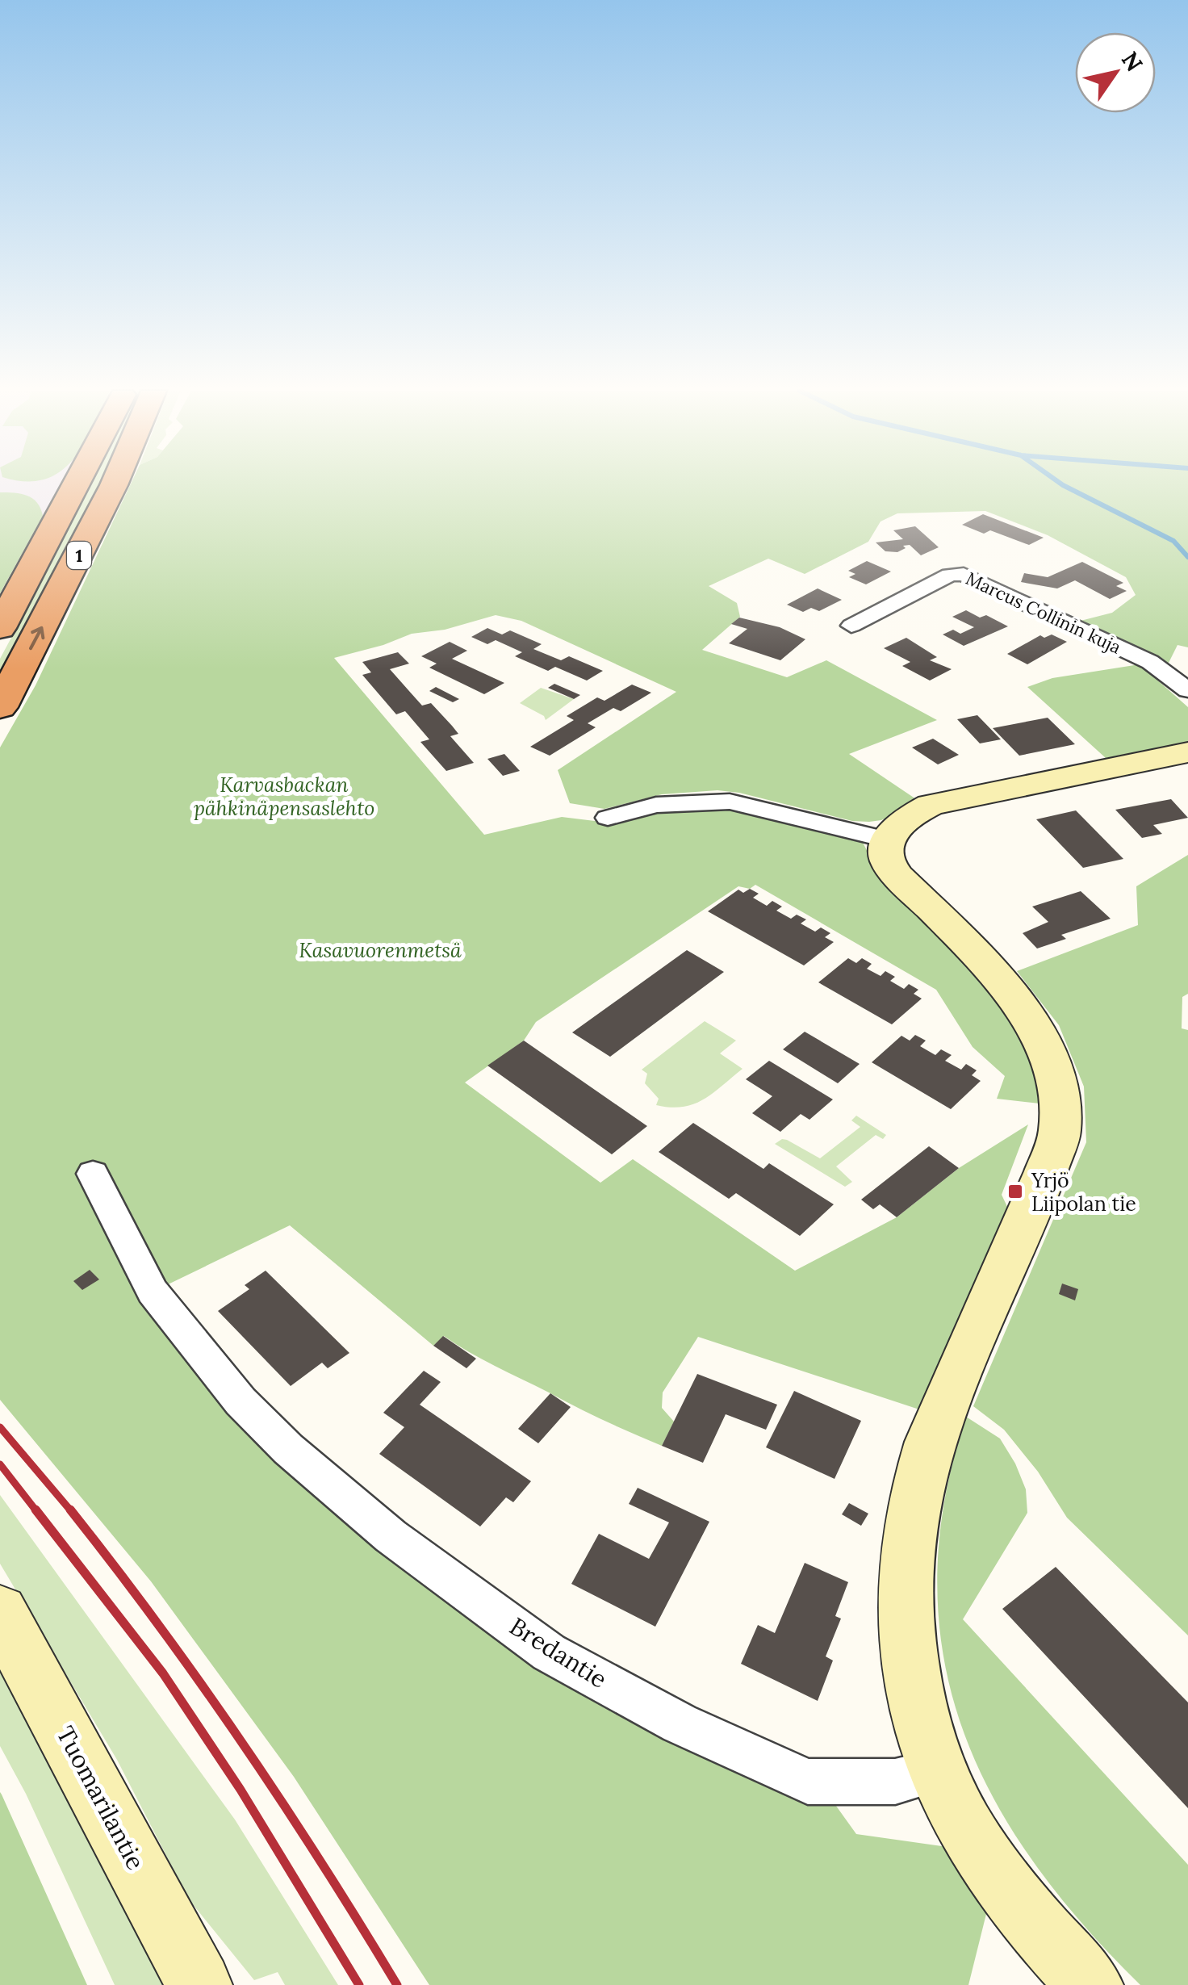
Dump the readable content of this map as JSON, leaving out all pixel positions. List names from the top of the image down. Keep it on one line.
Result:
{"streets":{"highway":["1"],"street":["Marcus Collinin kuja","Bredantie","Tuomarilantie"]},"parks":["Karvasbackan pähkinäpensaslehto","Kasavuorenmetsä"],"places":{"transit":["Yrjö Liipolan tie"]},"north":"top right"}
